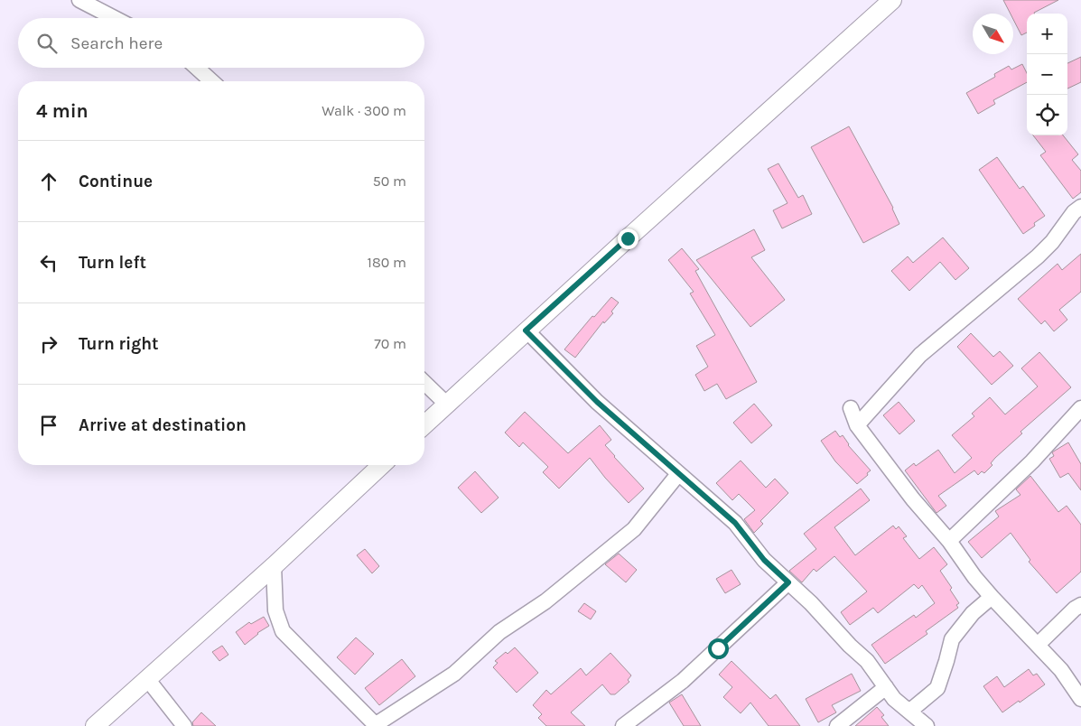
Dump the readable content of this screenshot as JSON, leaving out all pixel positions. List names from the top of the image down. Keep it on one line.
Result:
{"north":"bottom right","page":{"map_buttons":["+","−"],"search":"Search here","heading":["4 min","Walk · 300 m"],"list":[["Continue","50 m"],["Turn left","180 m"],["Turn right","70 m"],"Arrive at destination"]}}
